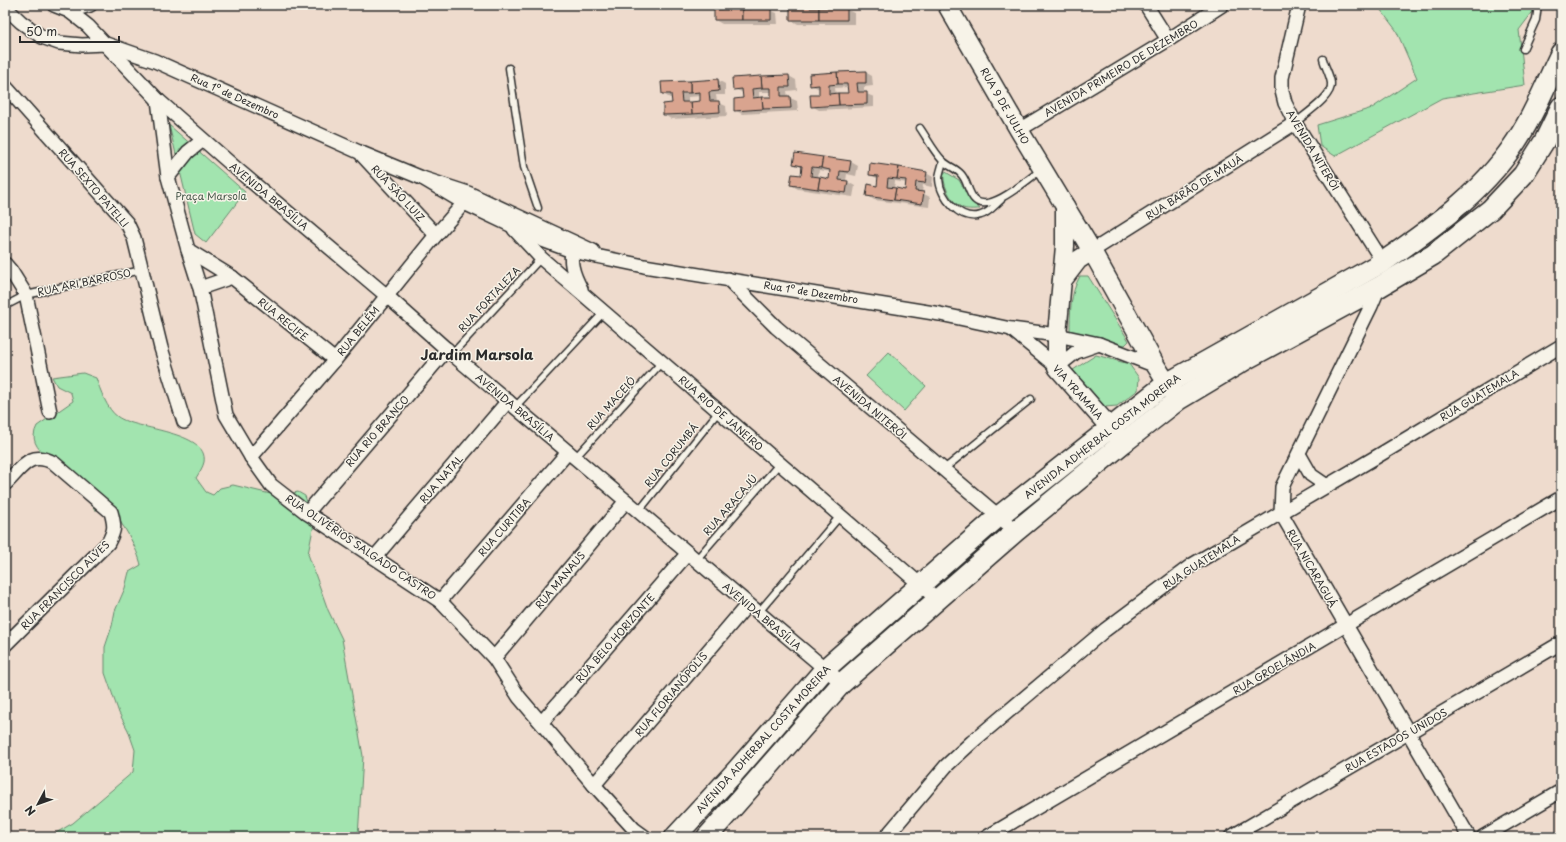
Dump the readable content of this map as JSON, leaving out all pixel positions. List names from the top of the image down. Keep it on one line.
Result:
{"streets":{"main road":["RUA 9 DE JULHO","VIA YRAMAIA","AVENIDA ADHERBAL COSTA MOREIRA"],"street":["AVENIDA PRIMEIRO DE DEZEMBRO","Rua 1º de Dezembro","AVENIDA NITERÓI","RUA BARÃO DE MAUÁ","RUA SEXTO PATELLI","RUA SÃO LUIZ","AVENIDA BRASÍLIA","RUA ARI BARROSO","RUA RECIFE","RUA BELÉM","RUA GUATEMALA","RUA RIO DE JANEIRO","RUA RIO BRANCO","RUA NATAL","RUA CURITIBA","RUA OLIVÉRIOS SALGADO CASTRO","RUA NICARAGUÁ","RUA MANAUS","RUA FRANCISCO ALVES","RUA BELO HORIZONTE","RUA GROELÂNDIA","RUA FLORIANÓPOLIS","RUA ESTADOS UNIDOS"],"lane":["RUA FORTALEZA","RUA MACEIÓ","RUA CORUMBÁ","RUA ARACAJÚ"]},"crossings":[["AVENIDA PRIMEIRO DE DEZEMBRO","RUA 9 DE JULHO"],["Rua 1º de Dezembro","RUA 9 DE JULHO"],["Rua 1º de Dezembro","AVENIDA NITERÓI"],["Rua 1º de Dezembro","RUA SÃO LUIZ"],["Rua 1º de Dezembro","AVENIDA BRASÍLIA"],["Rua 1º de Dezembro","RUA BELÉM"],["Rua 1º de Dezembro","VIA YRAMAIA"],["Rua 1º de Dezembro","RUA RIO DE JANEIRO"],["RUA 9 DE JULHO","RUA BARÃO DE MAUÁ"],["RUA 9 DE JULHO","AVENIDA ADHERBAL COSTA MOREIRA"],["AVENIDA NITERÓI","RUA BARÃO DE MAUÁ"],["AVENIDA NITERÓI","AVENIDA ADHERBAL COSTA MOREIRA"],["RUA SEXTO PATELLI","RUA ARI BARROSO"],["RUA SÃO LUIZ","RUA BELÉM"],["AVENIDA BRASÍLIA","RUA FORTALEZA"],["AVENIDA BRASÍLIA","RUA BELÉM"],["AVENIDA BRASÍLIA","RUA MACEIÓ"],["AVENIDA BRASÍLIA","RUA RIO BRANCO"],["AVENIDA BRASÍLIA","AVENIDA ADHERBAL COSTA MOREIRA"],["AVENIDA BRASÍLIA","RUA CORUMBÁ"],["AVENIDA BRASÍLIA","RUA NATAL"],["AVENIDA BRASÍLIA","RUA ARACAJÚ"],["AVENIDA BRASÍLIA","RUA CURITIBA"],["AVENIDA BRASÍLIA","RUA OLIVÉRIOS SALGADO CASTRO"],["AVENIDA BRASÍLIA","RUA MANAUS"],["AVENIDA BRASÍLIA","RUA BELO HORIZONTE"],["AVENIDA BRASÍLIA","RUA FLORIANÓPOLIS"],["RUA FORTALEZA","RUA RIO DE JANEIRO"],["RUA FORTALEZA","RUA RIO BRANCO"],["RUA RECIFE","RUA BELÉM"],["RUA RECIFE","RUA OLIVÉRIOS SALGADO CASTRO"],["RUA BELÉM","RUA OLIVÉRIOS SALGADO CASTRO"],["VIA YRAMAIA","AVENIDA ADHERBAL COSTA MOREIRA"],["RUA GUATEMALA","RUA NICARAGUÁ"],["RUA MACEIÓ","RUA RIO DE JANEIRO"],["RUA MACEIÓ","RUA CURITIBA"],["RUA RIO DE JANEIRO","AVENIDA ADHERBAL COSTA MOREIRA"],["RUA RIO DE JANEIRO","RUA CORUMBÁ"],["RUA RIO DE JANEIRO","RUA ARACAJÚ"],["RUA RIO BRANCO","RUA OLIVÉRIOS SALGADO CASTRO"],["RUA NATAL","RUA OLIVÉRIOS SALGADO CASTRO"],["RUA ARACAJÚ","RUA BELO HORIZONTE"],["RUA CURITIBA","RUA OLIVÉRIOS SALGADO CASTRO"],["RUA OLIVÉRIOS SALGADO CASTRO","RUA MANAUS"],["RUA OLIVÉRIOS SALGADO CASTRO","RUA BELO HORIZONTE"],["RUA OLIVÉRIOS SALGADO CASTRO","RUA FLORIANÓPOLIS"],["RUA NICARAGUÁ","RUA GROELÂNDIA"],["RUA NICARAGUÁ","RUA ESTADOS UNIDOS"]],"districts":["Jardim Marsola"],"parks":["Praça Marsola"],"scale_bar":"50 m","north":"bottom left"}
